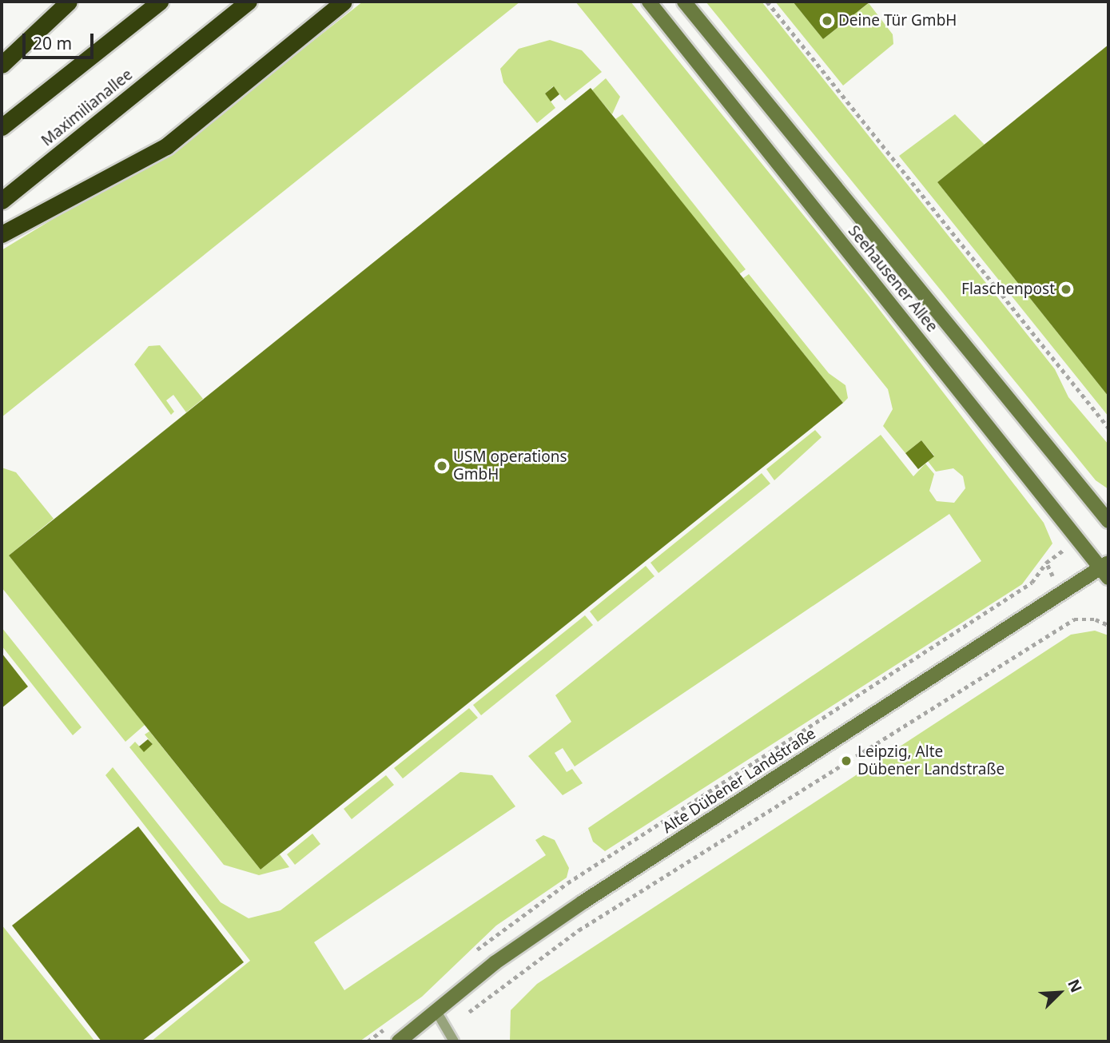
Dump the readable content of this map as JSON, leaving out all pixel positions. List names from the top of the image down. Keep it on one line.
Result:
{"streets":{"highway":["Maximilianallee"],"main road":["Seehausener Allee","Alte Dübener Landstraße"]},"crossings":[["Seehausener Allee","Alte Dübener Landstraße"]],"places":["Deine Tür GmbH","Flaschenpost","USM operations GmbH","Leipzig, Alte Dübener Landstraße"],"scale_bar":"20 m","north":"top right"}
